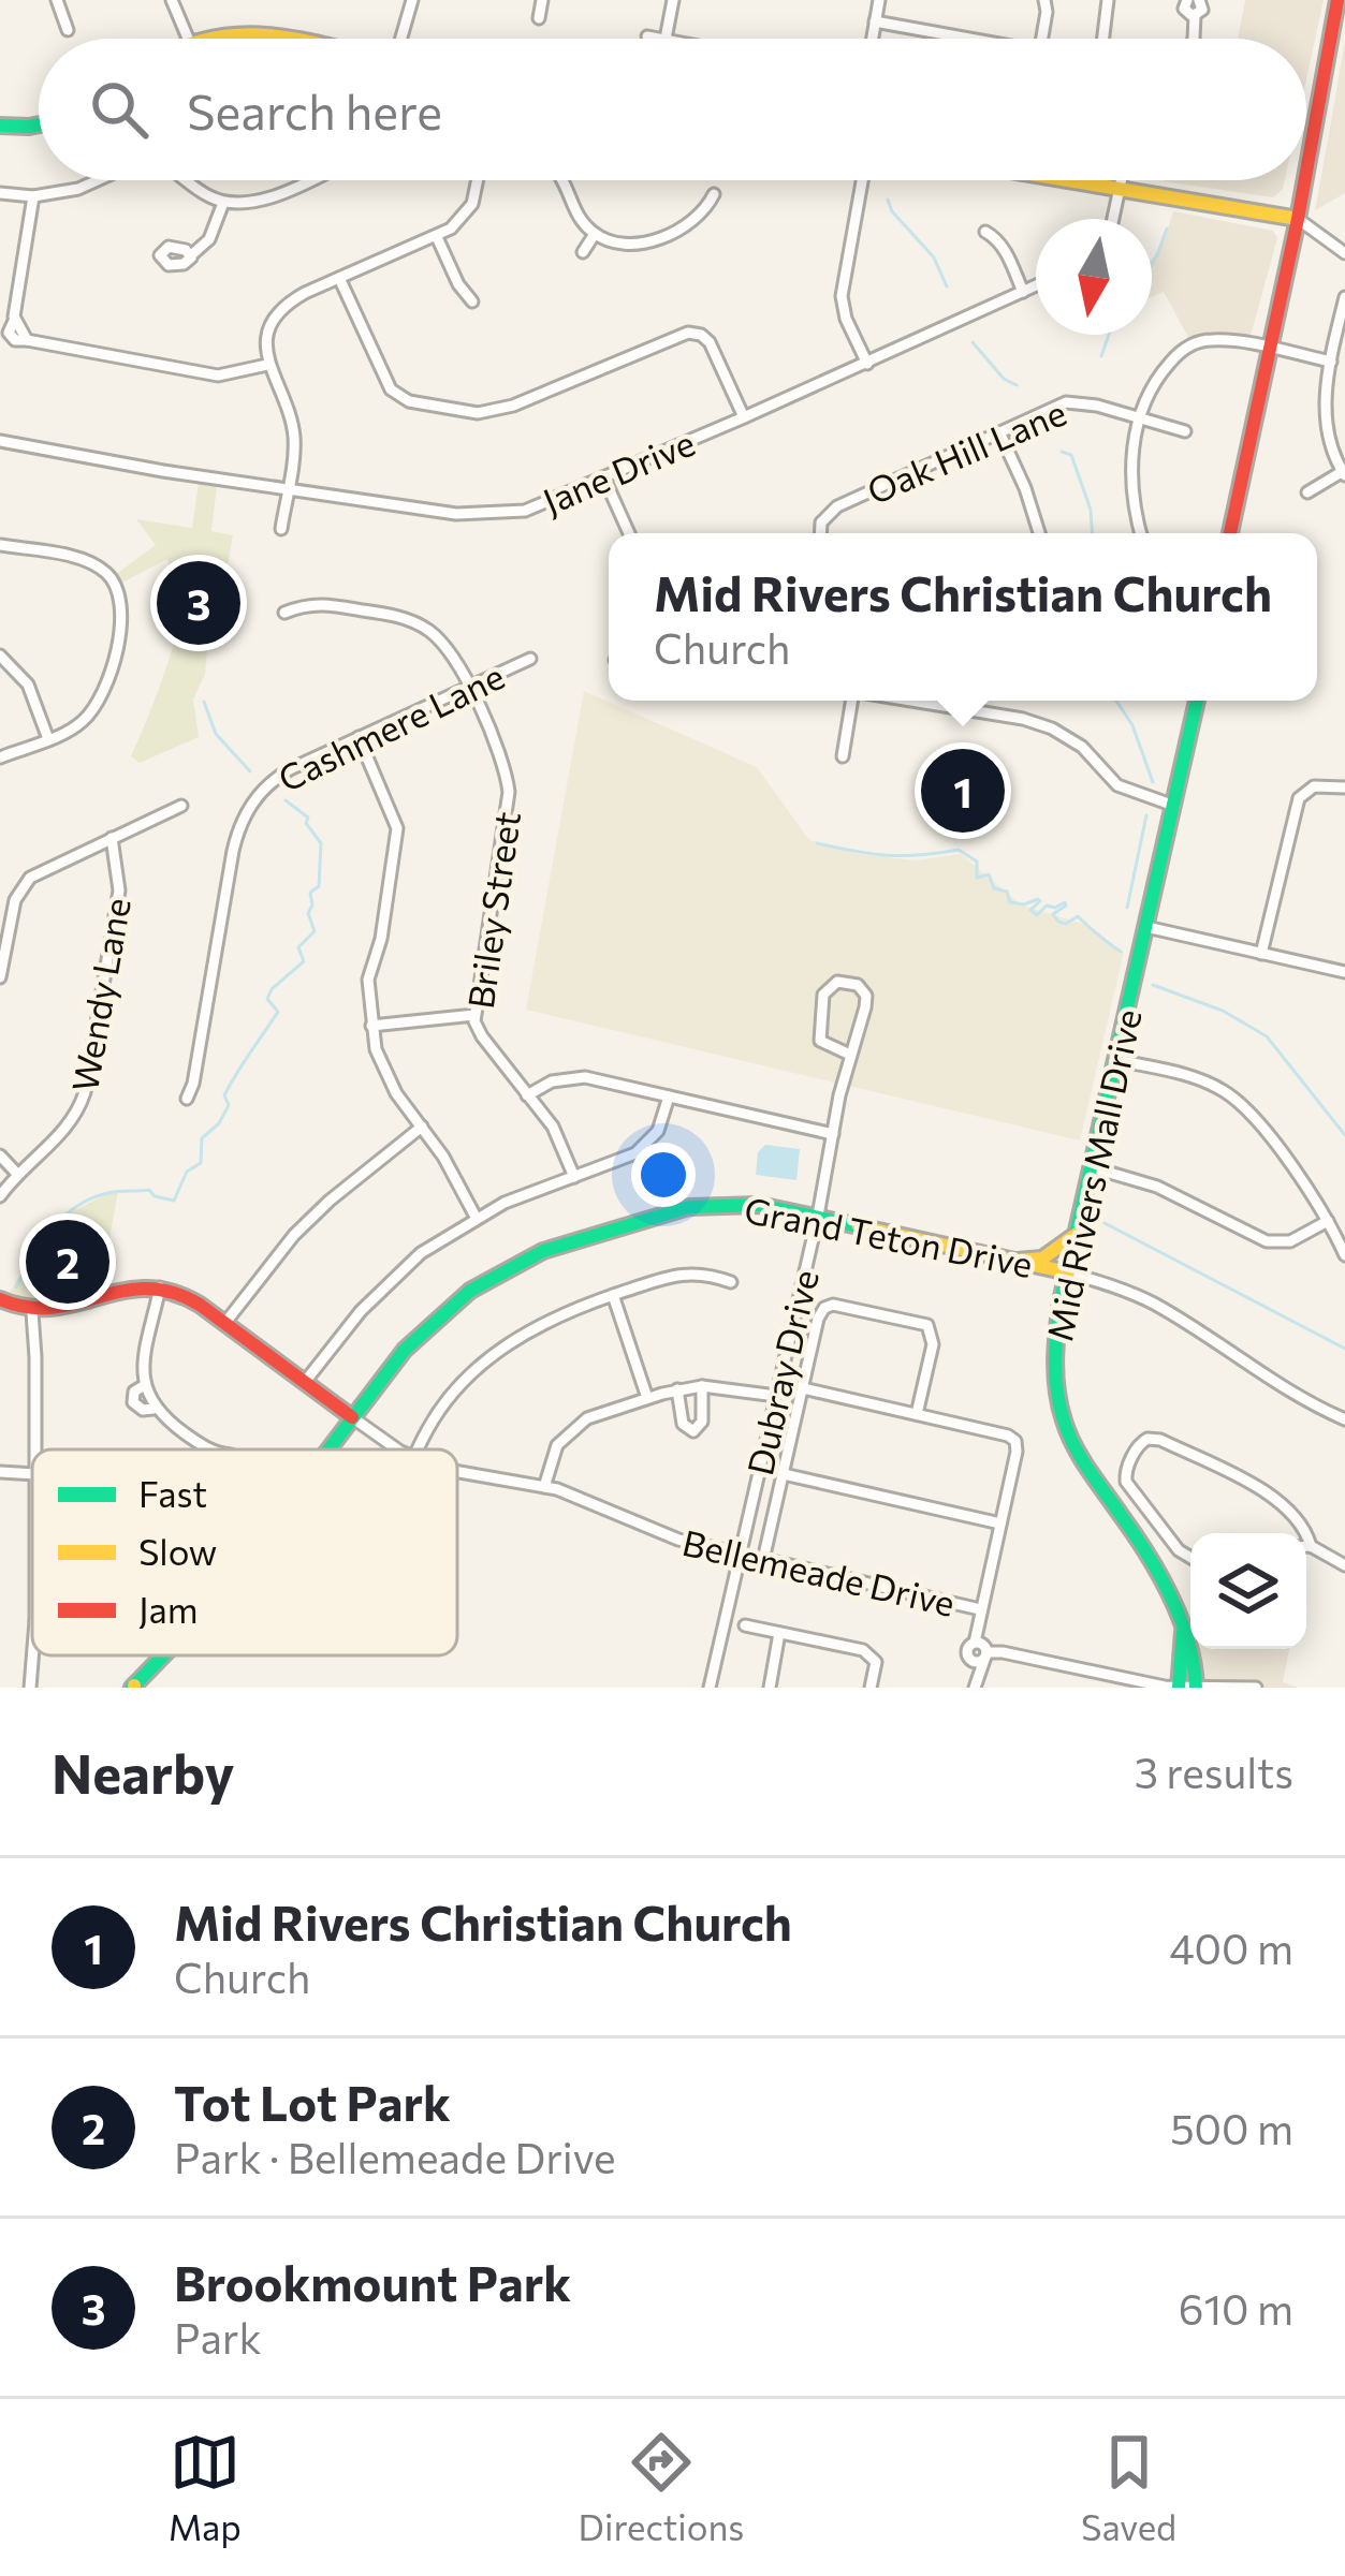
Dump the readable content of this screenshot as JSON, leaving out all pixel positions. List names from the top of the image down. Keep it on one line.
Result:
{"streets":{"main road":["Mid Rivers Mall Drive","Grand Teton Drive","Bellemeade Drive"],"street":["Oak Hill Lane","Jane Drive","Cashmere Lane","Briley Street","Wendy Lane","Dubray Drive"]},"crossings":[["Cashmere Lane","Briley Street"],["Mid Rivers Mall Drive","Grand Teton Drive"],["Grand Teton Drive","Dubray Drive"],["Grand Teton Drive","Bellemeade Drive"],["Dubray Drive","Bellemeade Drive"]],"legend":["Fast","Slow","Jam"],"north":"bottom","page":{"search":"Search here","popup":["Mid Rivers Christian Church","Church"],"pins":["3","1","2"],"heading":["Nearby","3 results"],"list":[{"mark":"1","name":"Mid Rivers Christian Church","note":"Church","value":"400 m"},{"mark":"2","name":"Tot Lot Park","note":"Park · Bellemeade Drive","value":"500 m"},{"mark":"3","name":"Brookmount Park","note":"Park","value":"610 m"}],"nav":["Map","Directions","Saved"]}}
